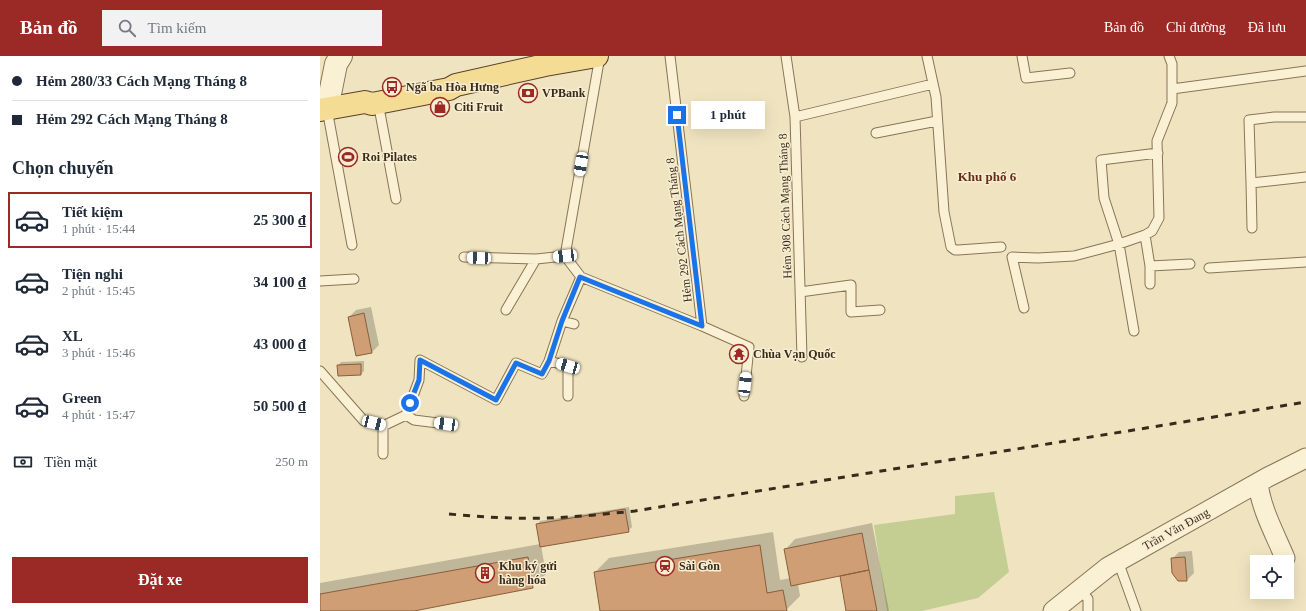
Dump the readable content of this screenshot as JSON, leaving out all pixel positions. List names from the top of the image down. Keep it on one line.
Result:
{"streets":{"street":["Trần Văn Ðang"],"lane":["Hẻm 308 Cách Mạng Tháng 8","Hẻm 292 Cách Mạng Tháng 8"]},"districts":["Khu phố 6"],"places":{"bus stop":["Ngã ba Hòa Hưng"],"bank":["VPBank"],"shop":["Citi Fruit"],"sports":["Roi Pilates"],"temple":["Chùa Vạn Quốc"],"station":["Sài Gòn"],"building":["Khu ký gửi hàng hóa"]},"page":{"header":"Bản đồ","search":"Tìm kiếm","nav":["Bản đồ","Chỉ đường","Đã lưu"],"banner":["Hẻm 280/33 Cách Mạng Tháng 8","Hẻm 292 Cách Mạng Tháng 8"],"bubble":"1 phút","heading":"Chọn chuyến","list":[{"name":"Tiết kiệm","note":"1 phút · 15:44","value":"25 300 ₫"},{"name":"Tiện nghi","note":"2 phút · 15:45","value":"34 100 ₫"},{"name":"XL","note":"3 phút · 15:46","value":"43 000 ₫"},{"name":"Green","note":"4 phút · 15:47","value":"50 500 ₫"}],"pay":["Tiền mặt","250 m"],"buttons":"Đặt xe"}}
